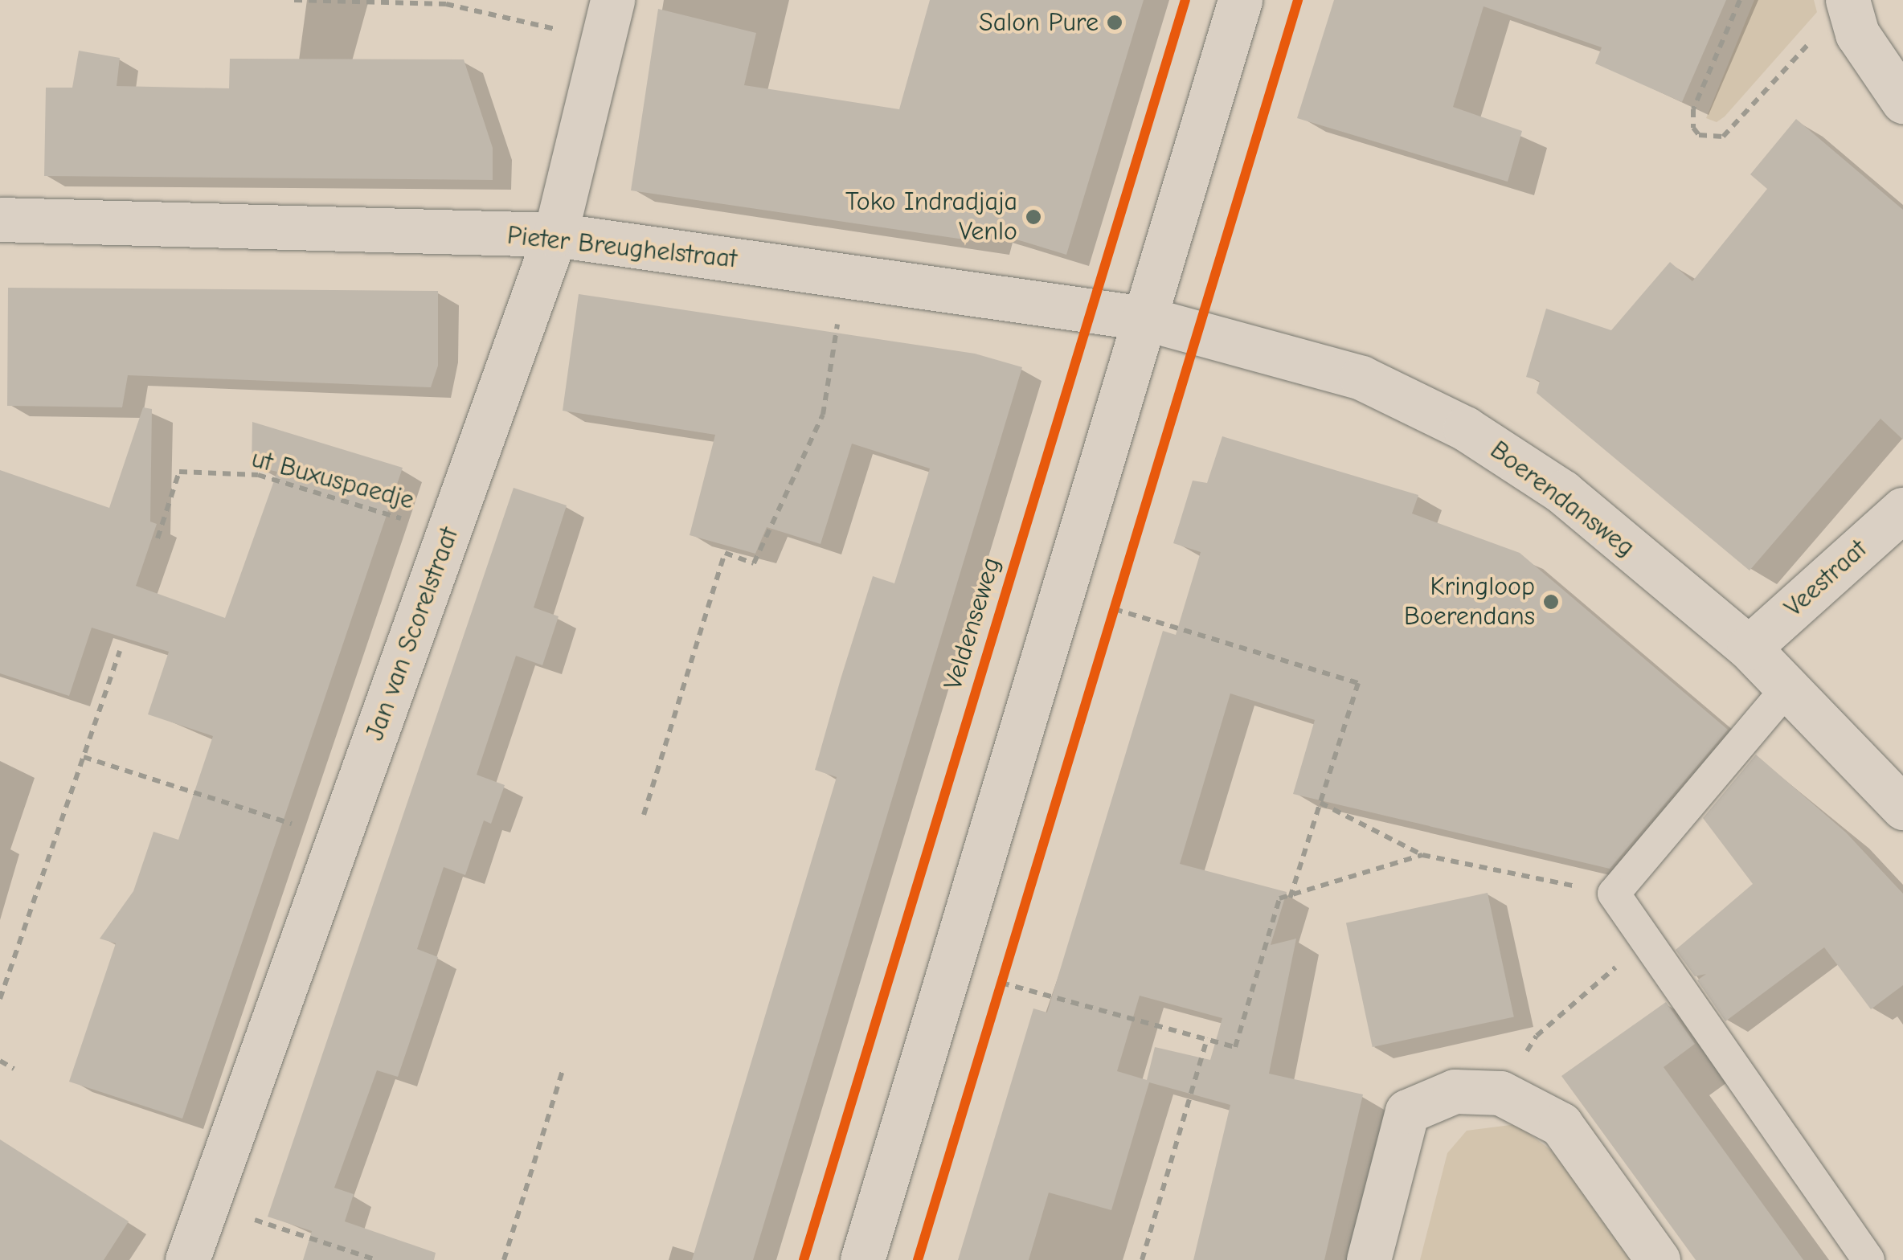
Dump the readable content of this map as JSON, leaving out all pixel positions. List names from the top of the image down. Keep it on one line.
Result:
{"streets":{"street":["Pieter Breughelstraat","Boerendansweg","Veestraat","Jan van Scorelstraat"],"path":["ut Buxuspaedje"],"cycle path":["Veldenseweg"]},"crossings":[["Pieter Breughelstraat","Boerendansweg"],["Pieter Breughelstraat","Jan van Scorelstraat"],["ut Buxuspaedje","Jan van Scorelstraat"],["Boerendansweg","Veestraat"]],"places":["Salon Pure","Toko Indradjaja Venlo","Kringloop Boerendans"]}
